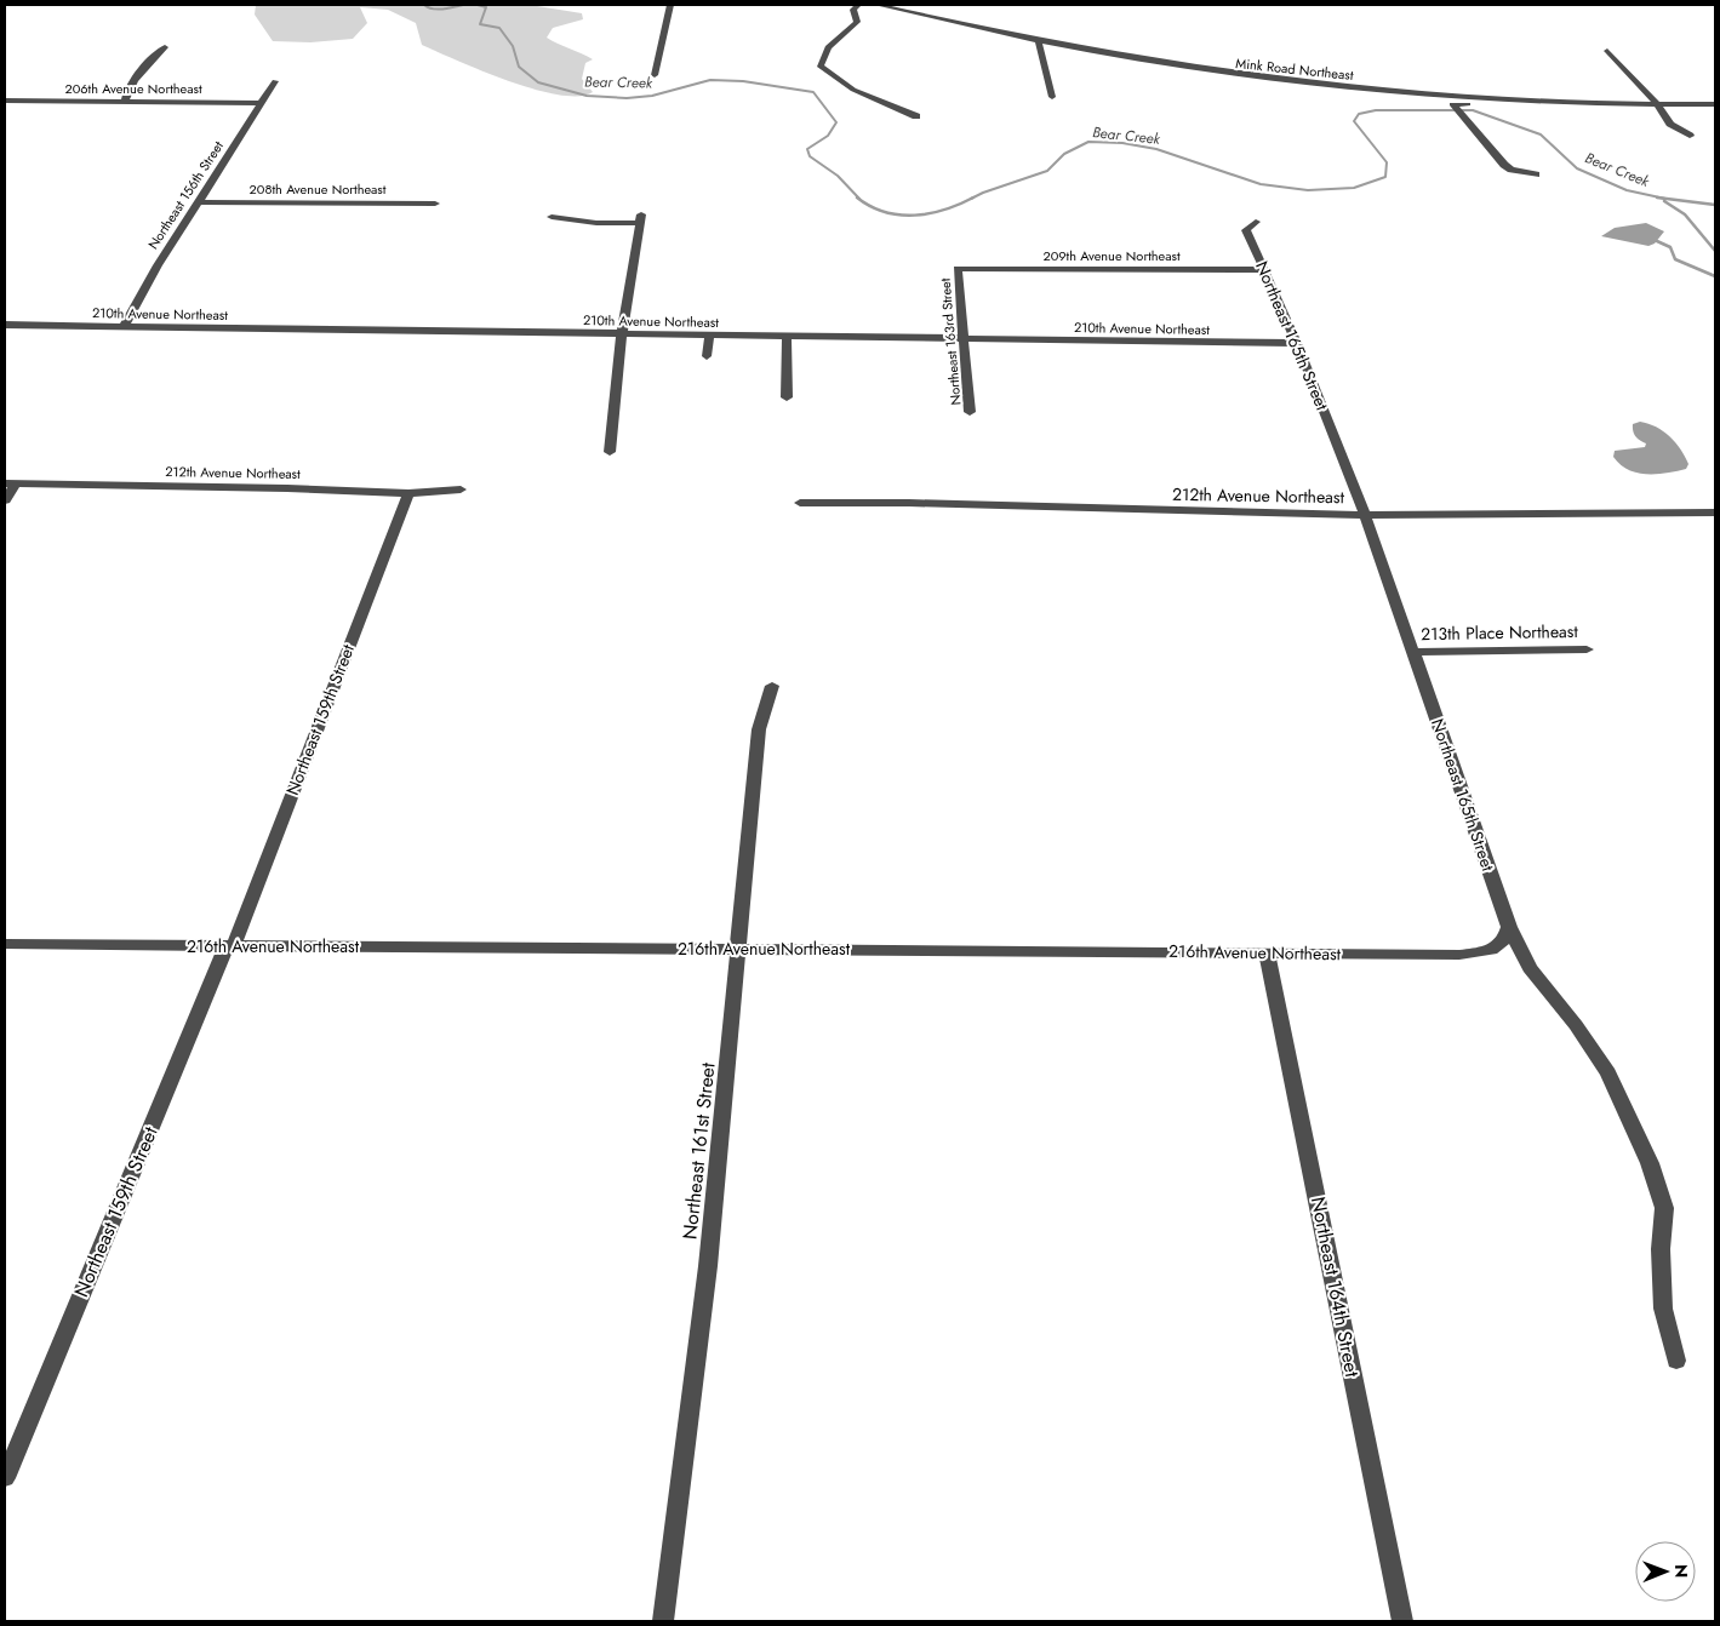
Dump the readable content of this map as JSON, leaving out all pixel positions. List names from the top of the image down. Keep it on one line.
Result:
{"streets":{"street":["Mink Road Northeast","206th Avenue Northeast","208th Avenue Northeast","Northeast 156th Street","209th Avenue Northeast","210th Avenue Northeast","Northeast 165th Street","Northeast 163rd Street","212th Avenue Northeast","213th Place Northeast","Northeast 159th Street","216th Avenue Northeast","Northeast 161st Street","Northeast 164th Street"]},"crossings":[["206th Avenue Northeast","Northeast 156th Street"],["208th Avenue Northeast","Northeast 156th Street"],["Northeast 156th Street","210th Avenue Northeast"],["209th Avenue Northeast","Northeast 165th Street"],["209th Avenue Northeast","Northeast 163rd Street"],["210th Avenue Northeast","Northeast 165th Street"],["210th Avenue Northeast","Northeast 163rd Street"],["Northeast 165th Street","212th Avenue Northeast"],["Northeast 165th Street","213th Place Northeast"],["Northeast 165th Street","216th Avenue Northeast"],["212th Avenue Northeast","Northeast 159th Street"],["Northeast 159th Street","216th Avenue Northeast"],["216th Avenue Northeast","Northeast 161st Street"],["216th Avenue Northeast","Northeast 164th Street"]],"water":["Bear Creek"],"north":"right"}
